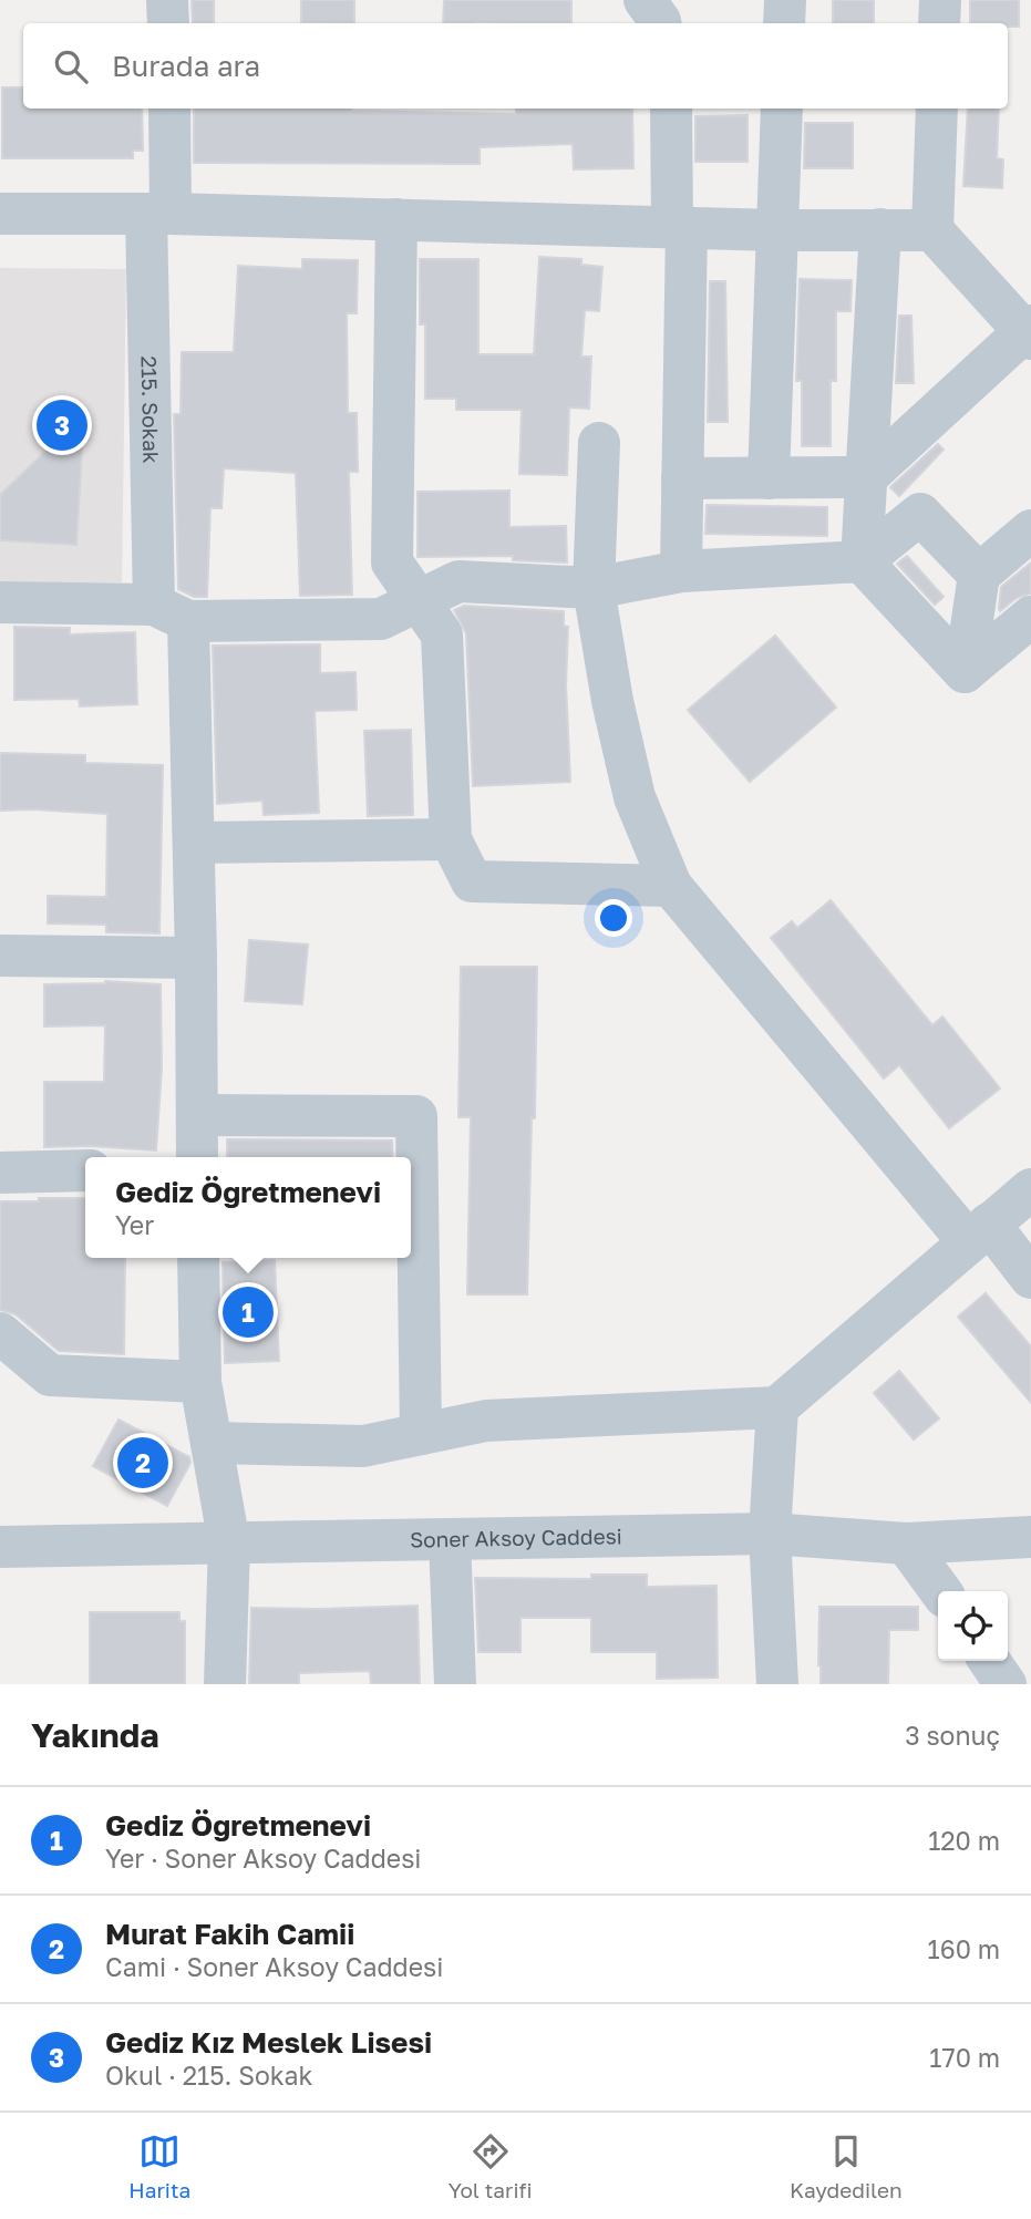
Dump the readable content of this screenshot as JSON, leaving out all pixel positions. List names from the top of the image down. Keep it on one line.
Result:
{"streets":{"street":["215. Sokak","Soner Aksoy Caddesi"]},"page":{"search":"Burada ara","pins":["3","1","2"],"popup":["Gediz Öğretmenevi","Yer"],"heading":["Yakında","3 sonuç"],"list":[{"mark":"1","name":"Gediz Öğretmenevi","note":"Yer · Soner Aksoy Caddesi","value":"120 m"},{"mark":"2","name":"Murat Fakih Camii","note":"Cami · Soner Aksoy Caddesi","value":"160 m"},{"mark":"3","name":"Gediz Kız Meslek Lisesi","note":"Okul · 215. Sokak","value":"170 m"}],"nav":["Harita","Yol tarifi","Kaydedilen"]}}
